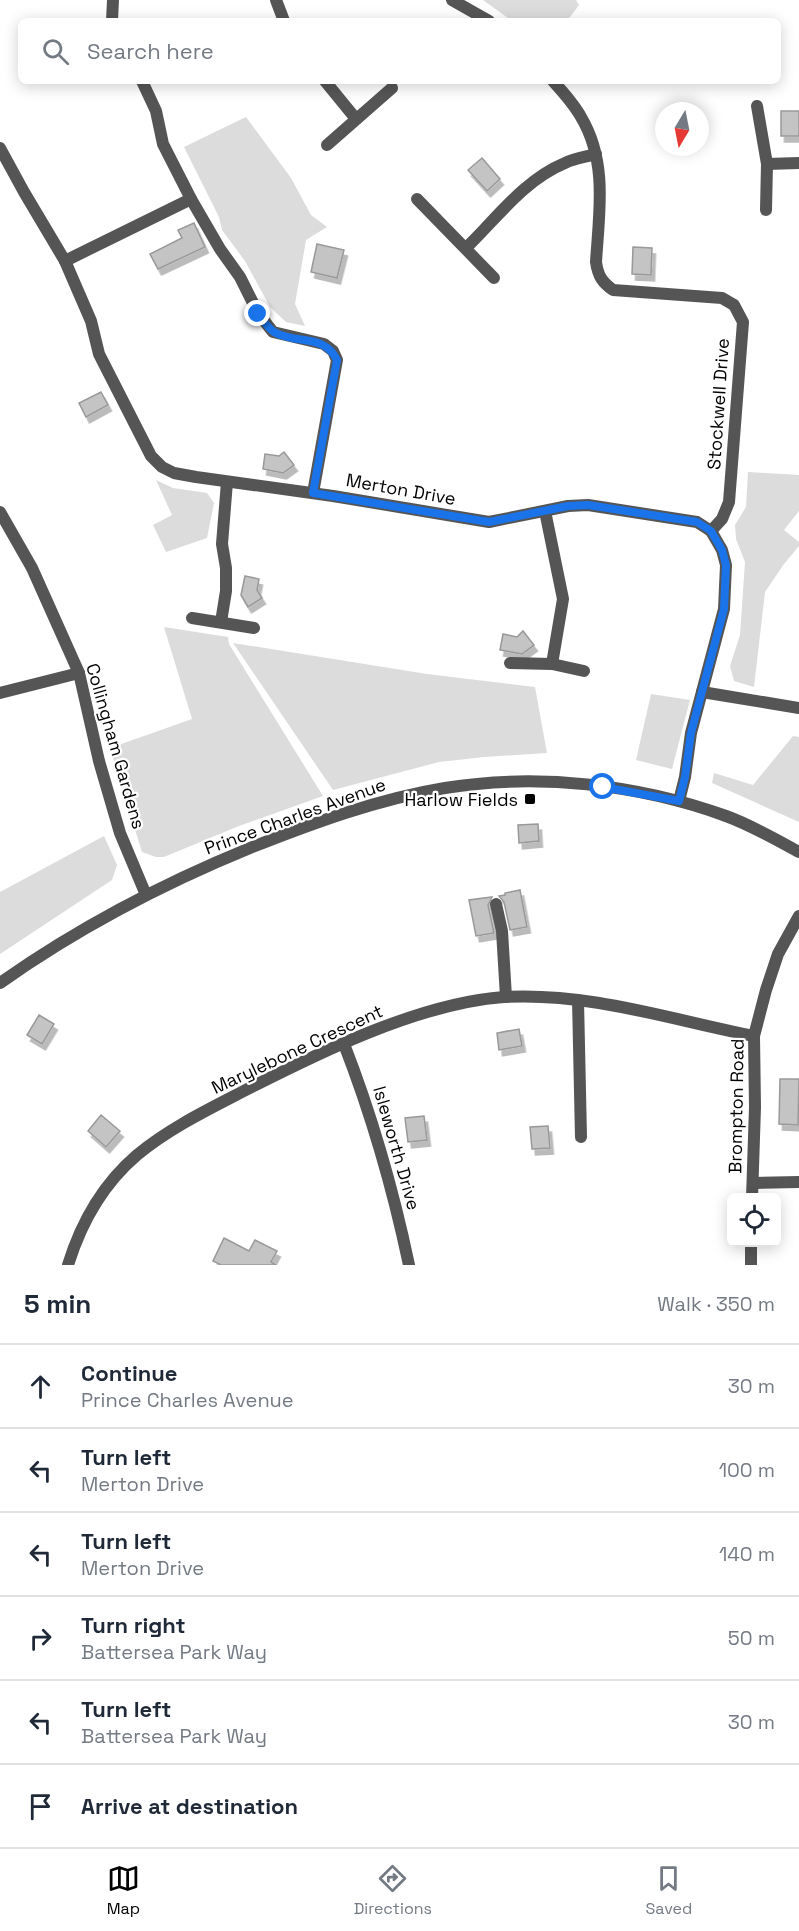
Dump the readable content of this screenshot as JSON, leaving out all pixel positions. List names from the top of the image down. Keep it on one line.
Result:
{"streets":{"street":["Stockwell Drive","Merton Drive","Collingham Gardens","Prince Charles Avenue","Marylebone Crescent","Brompton Road","Isleworth Drive"]},"crossings":[["Stockwell Drive","Merton Drive"],["Collingham Gardens","Prince Charles Avenue"],["Marylebone Crescent","Brompton Road"],["Marylebone Crescent","Isleworth Drive"]],"places":{"transit":["Harlow Fields"]},"north":"bottom","page":{"search":"Search here","heading":["5 min","Walk · 350 m"],"list":[["Continue","Prince Charles Avenue","30 m"],["Turn left","Merton Drive","100 m"],["Turn left","Merton Drive","140 m"],["Turn right","Battersea Park Way","50 m"],["Turn left","Battersea Park Way","30 m"],"Arrive at destination"],"nav":["Map","Directions","Saved"]}}
